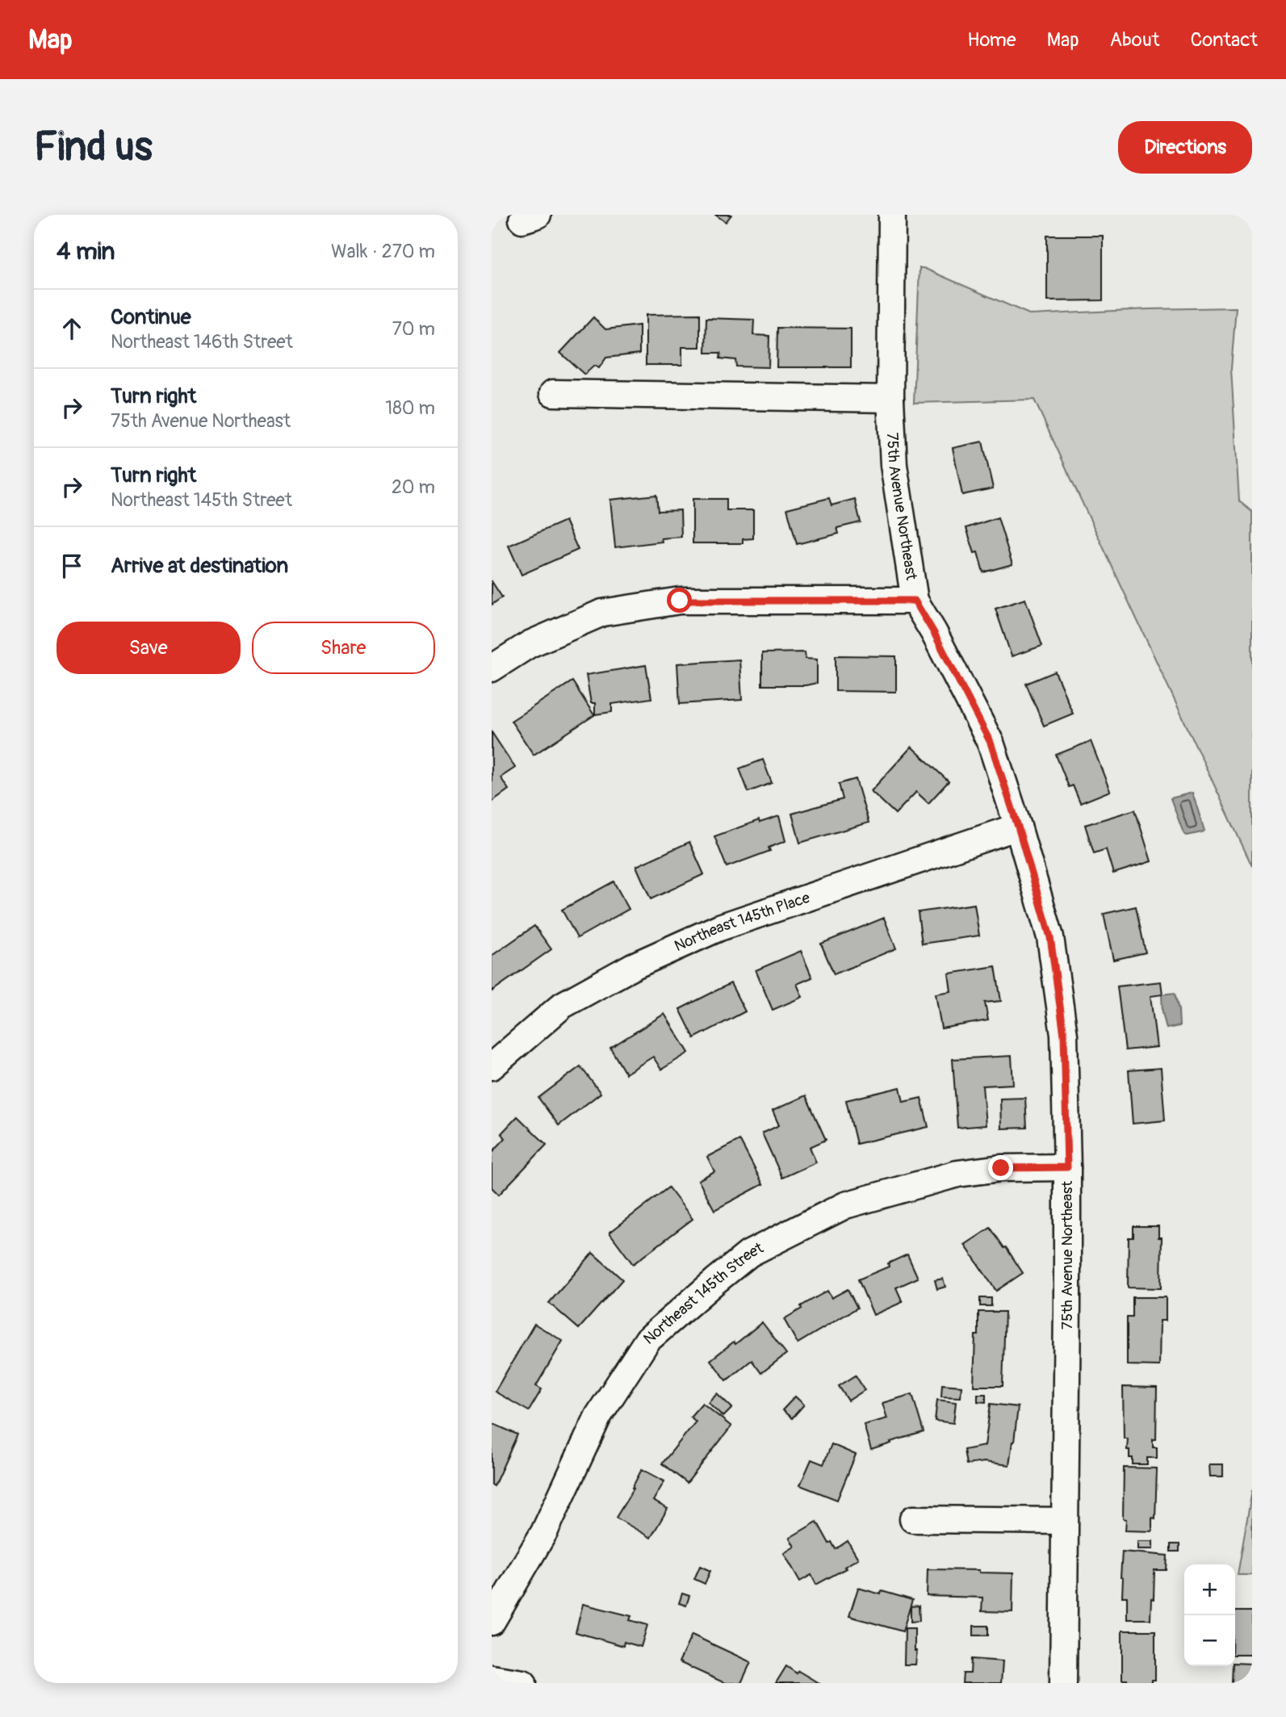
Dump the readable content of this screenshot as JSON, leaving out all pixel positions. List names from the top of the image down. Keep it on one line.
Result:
{"streets":{"street":["75th Avenue Northeast","Northeast 145th Place","Northeast 145th Street"]},"crossings":[["75th Avenue Northeast","Northeast 145th Place"],["75th Avenue Northeast","Northeast 145th Street"]],"page":{"header":"Map","nav":["Home","Map","About","Contact"],"buttons":["Directions",["Save","Share"]],"title":"Find us","heading":["4 min","Walk · 270 m"],"list":[["Continue","Northeast 146th Street","70 m"],["Turn right","75th Avenue Northeast","180 m"],["Turn right","Northeast 145th Street","20 m"],"Arrive at destination"],"map_buttons":["+","−"]}}
